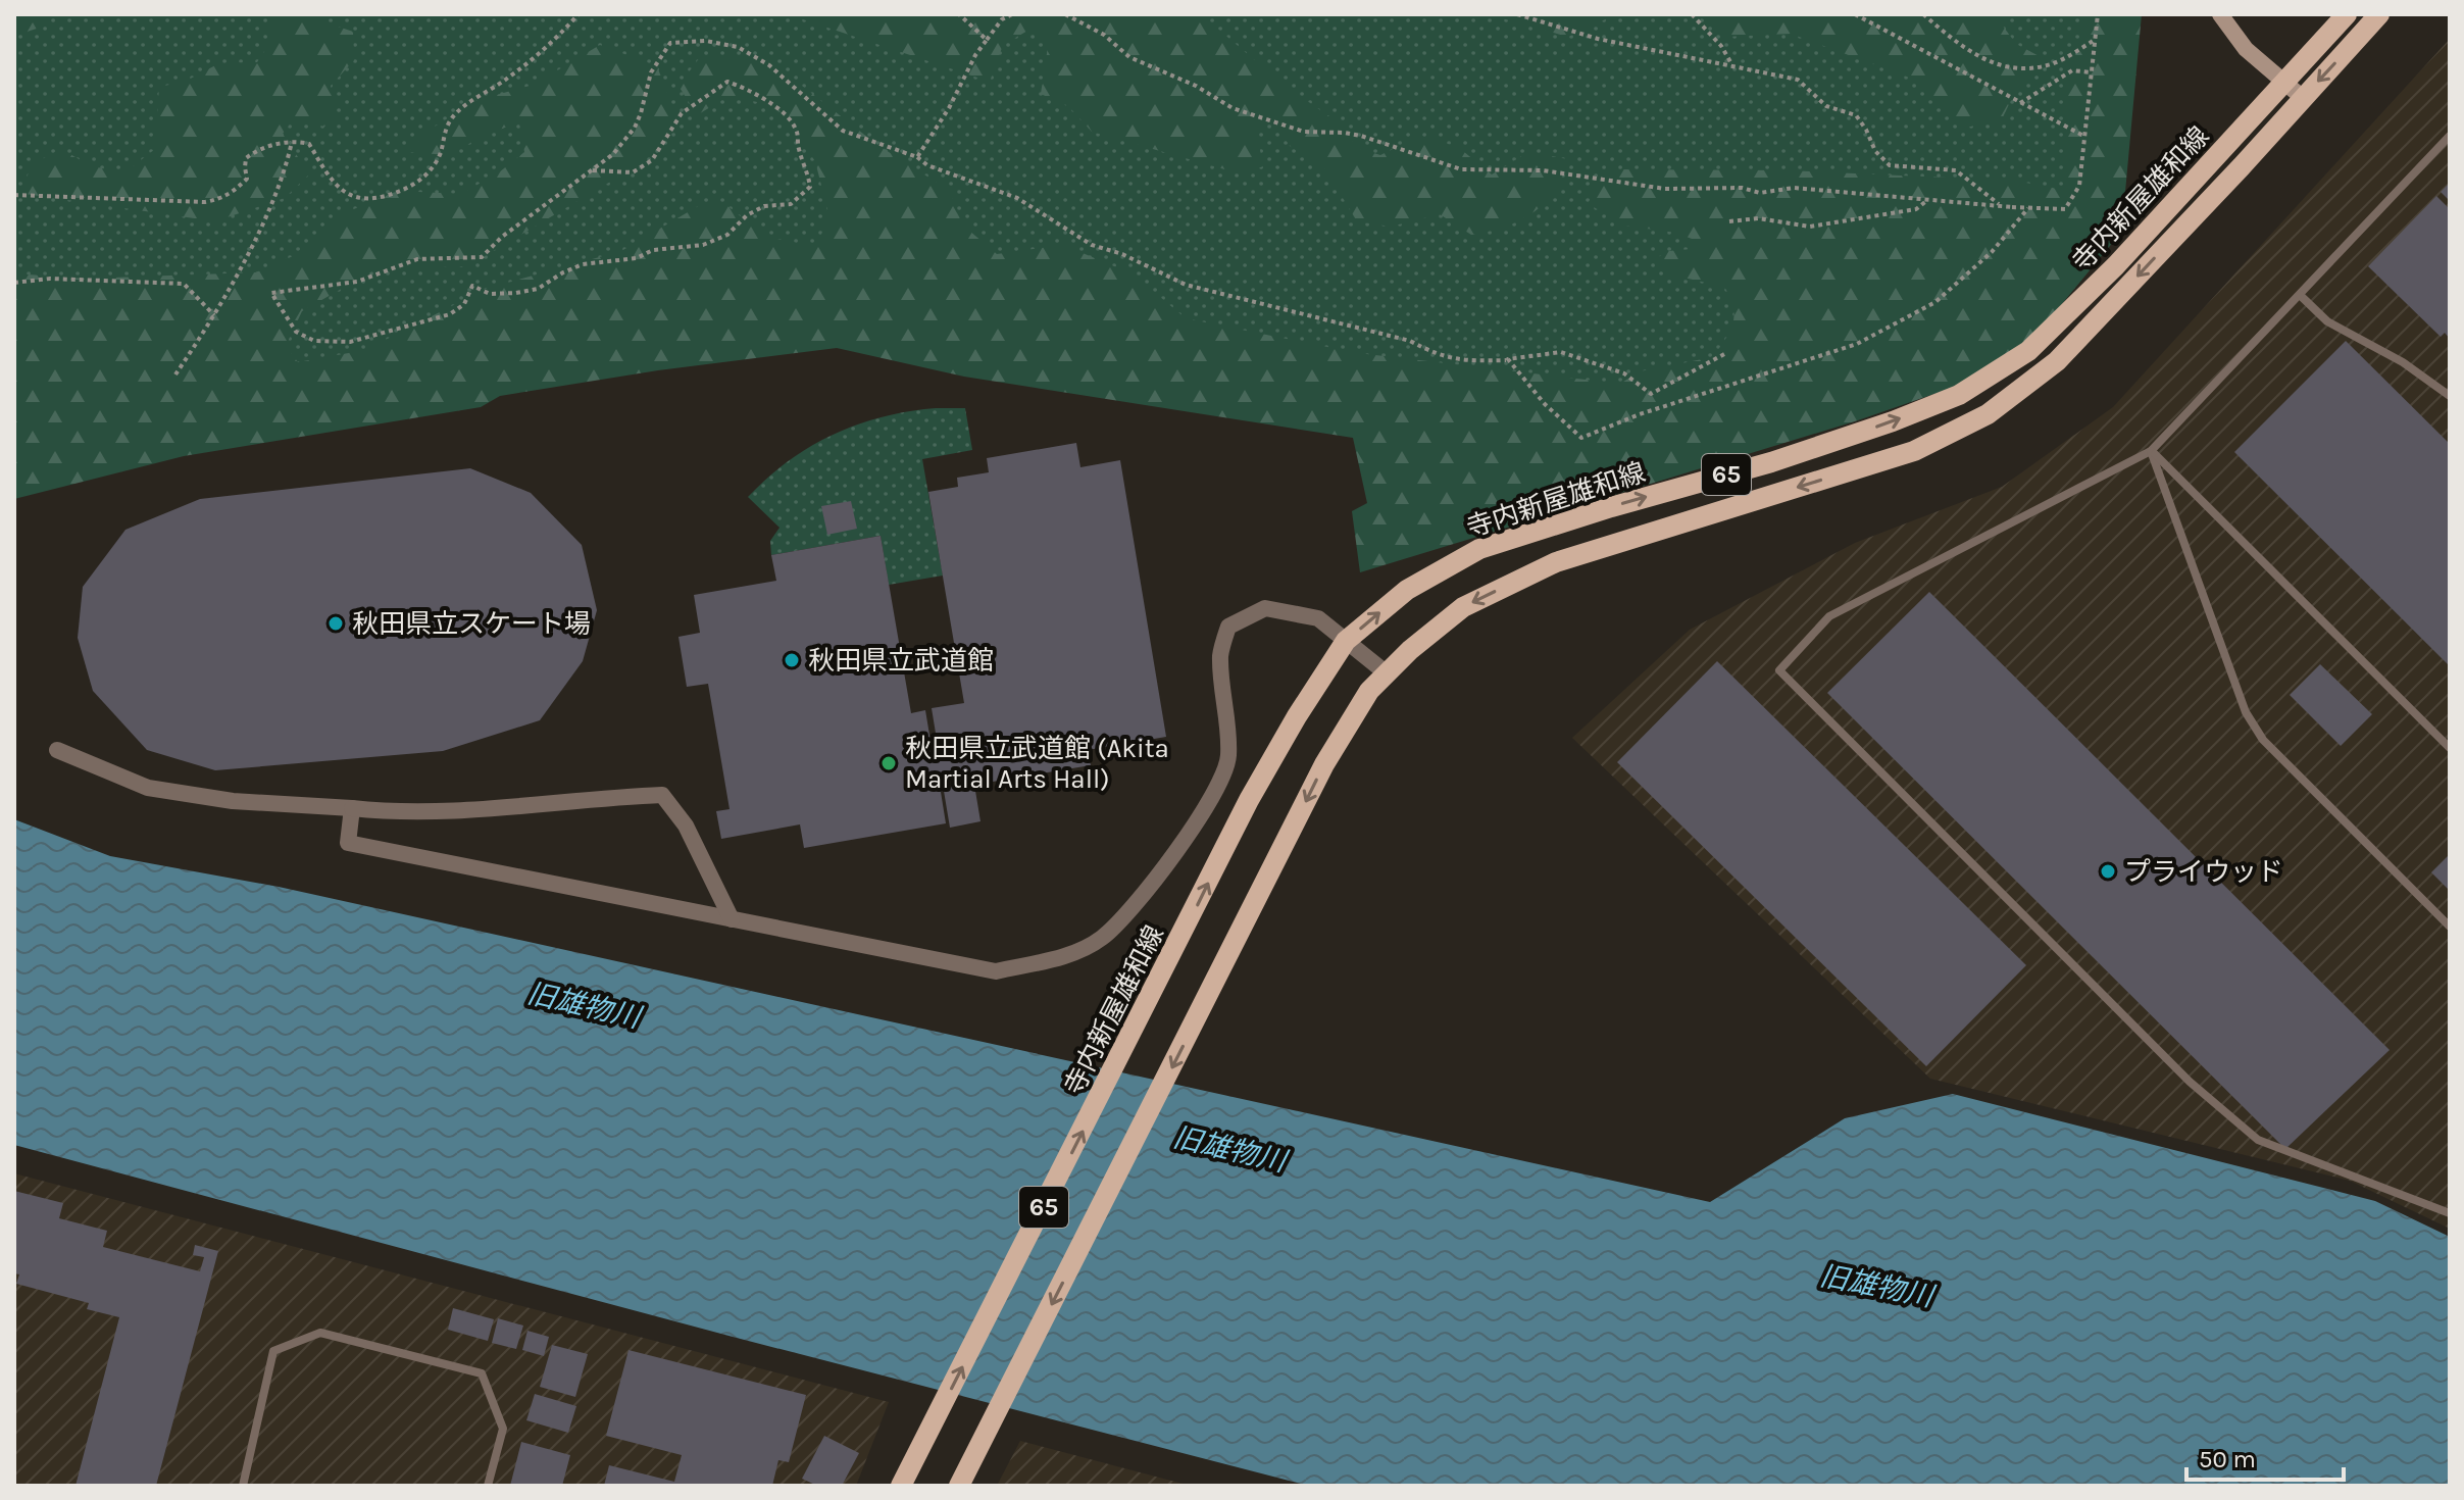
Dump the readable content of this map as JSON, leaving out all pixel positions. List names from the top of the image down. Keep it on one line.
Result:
{"streets":{"main road":["寺内新屋雄和線","65"]},"water":["旧雄物川"],"places":["秋田県立スケート場","秋田県立武道館","秋田県立武道館 (Akita Martial Arts Hall)","プライウッド"],"scale_bar":"50 m"}
